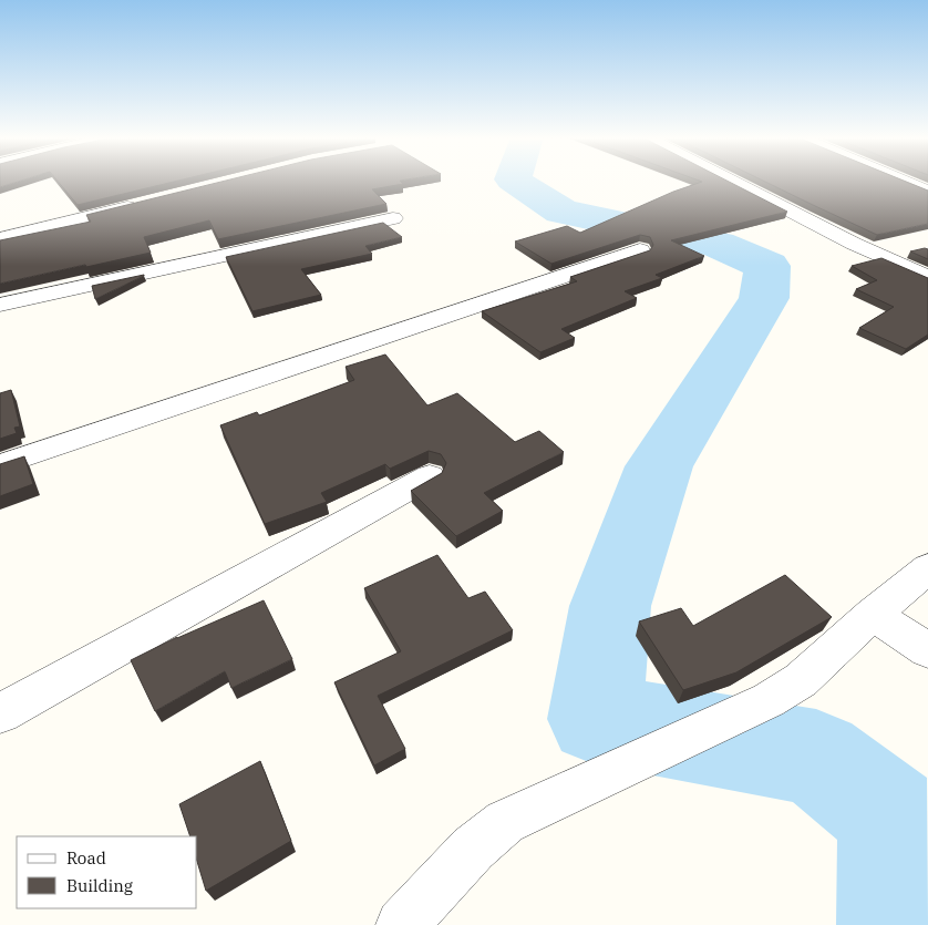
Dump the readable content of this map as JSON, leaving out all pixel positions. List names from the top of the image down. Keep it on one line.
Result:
{"legend":["Road","Building"]}
